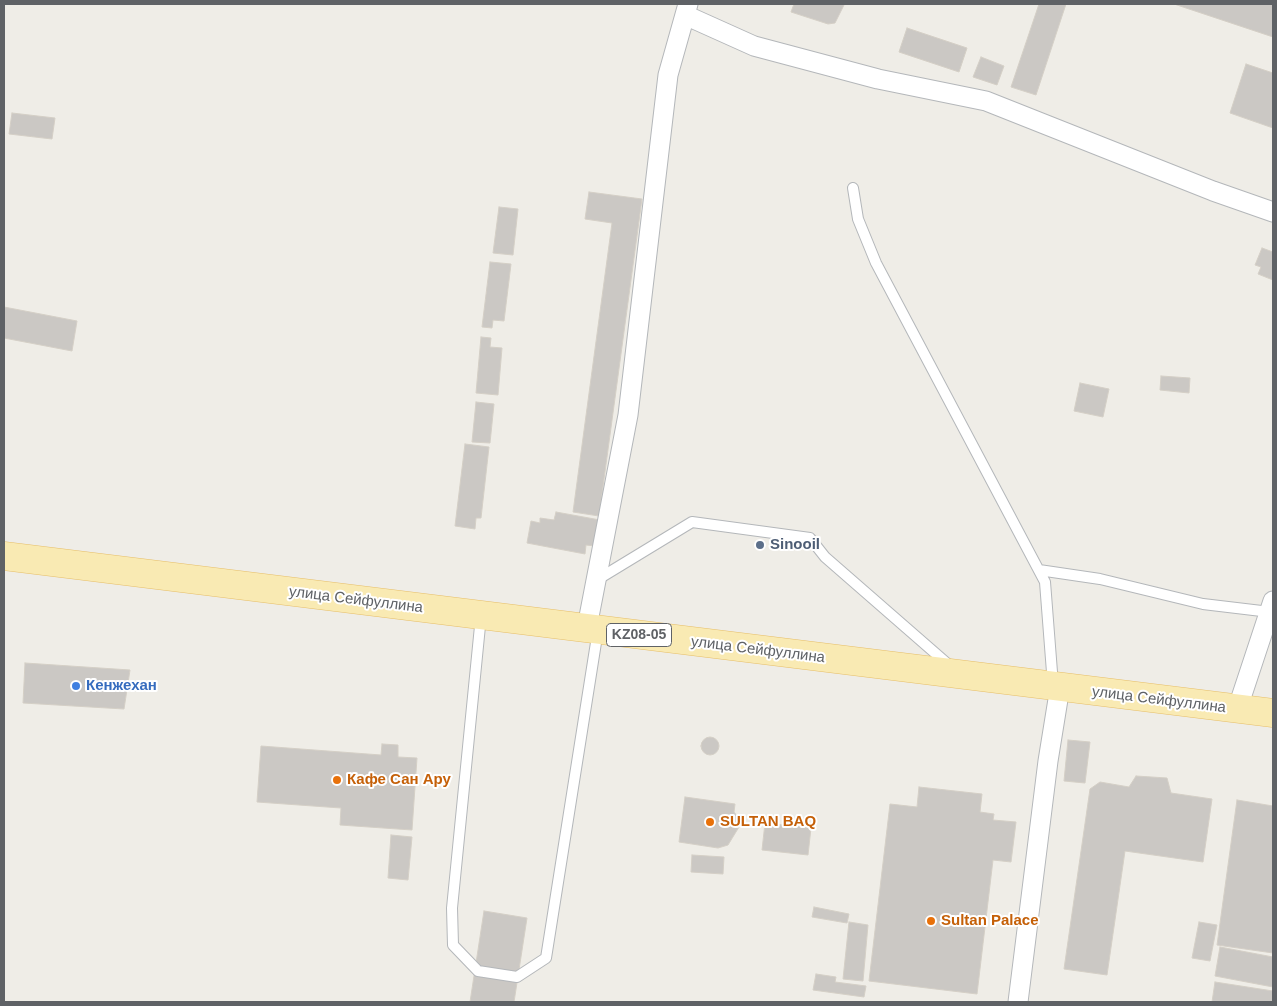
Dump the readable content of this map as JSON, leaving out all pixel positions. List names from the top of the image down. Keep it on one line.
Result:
{"streets":{"main road":["улица Сейфуллина","KZ08-05"]},"places":["Sinooil","Кенжехан","Кафе Сан Ару","SULTAN BAQ","Sultan Palace"]}
